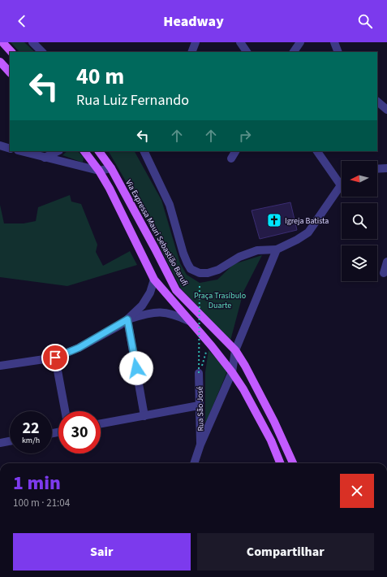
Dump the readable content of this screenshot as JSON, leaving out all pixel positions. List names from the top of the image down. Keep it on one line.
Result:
{"streets":{"main road":["Via Expressa Mauri Sebastião Barufi"],"street":["Rua São José"]},"parks":["Praça Trasíbulo Duarte"],"places":{"church":["Igreja Batista"]},"north":"left","page":{"header":"Headway","turn":["40 m","Rua Luiz Fernando"],"speed":"22 km/h","limit":"30","heading":["1 min","100 m · 21:04"],"buttons":["Sair","Compartilhar"]}}
